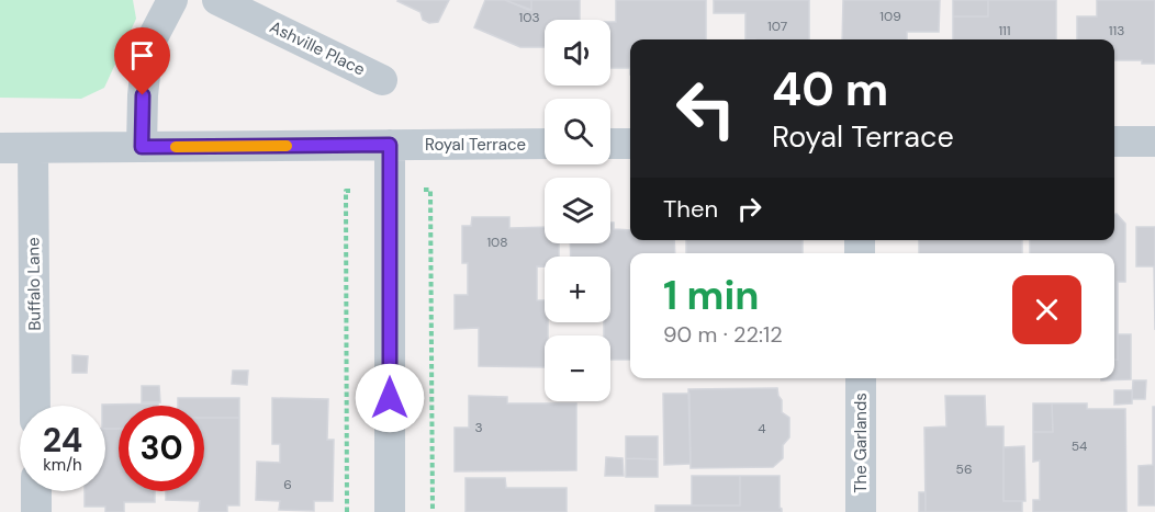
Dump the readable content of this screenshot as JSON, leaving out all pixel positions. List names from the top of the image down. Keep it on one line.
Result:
{"streets":{"street":["Ashville Place","Royal Terrace","Buffalo Lane","The Garlands"]},"crossings":[["Royal Terrace","Buffalo Lane"]],"house_numbers":["109","103","107","111","113","108","3","4","54","56","6"],"page":{"map_buttons":["+","−"],"turn":["40 m","Royal Terrace"],"then":"Then","heading":["1 min","90 m · 22:12"],"speed":"24 km/h","limit":"30"}}
